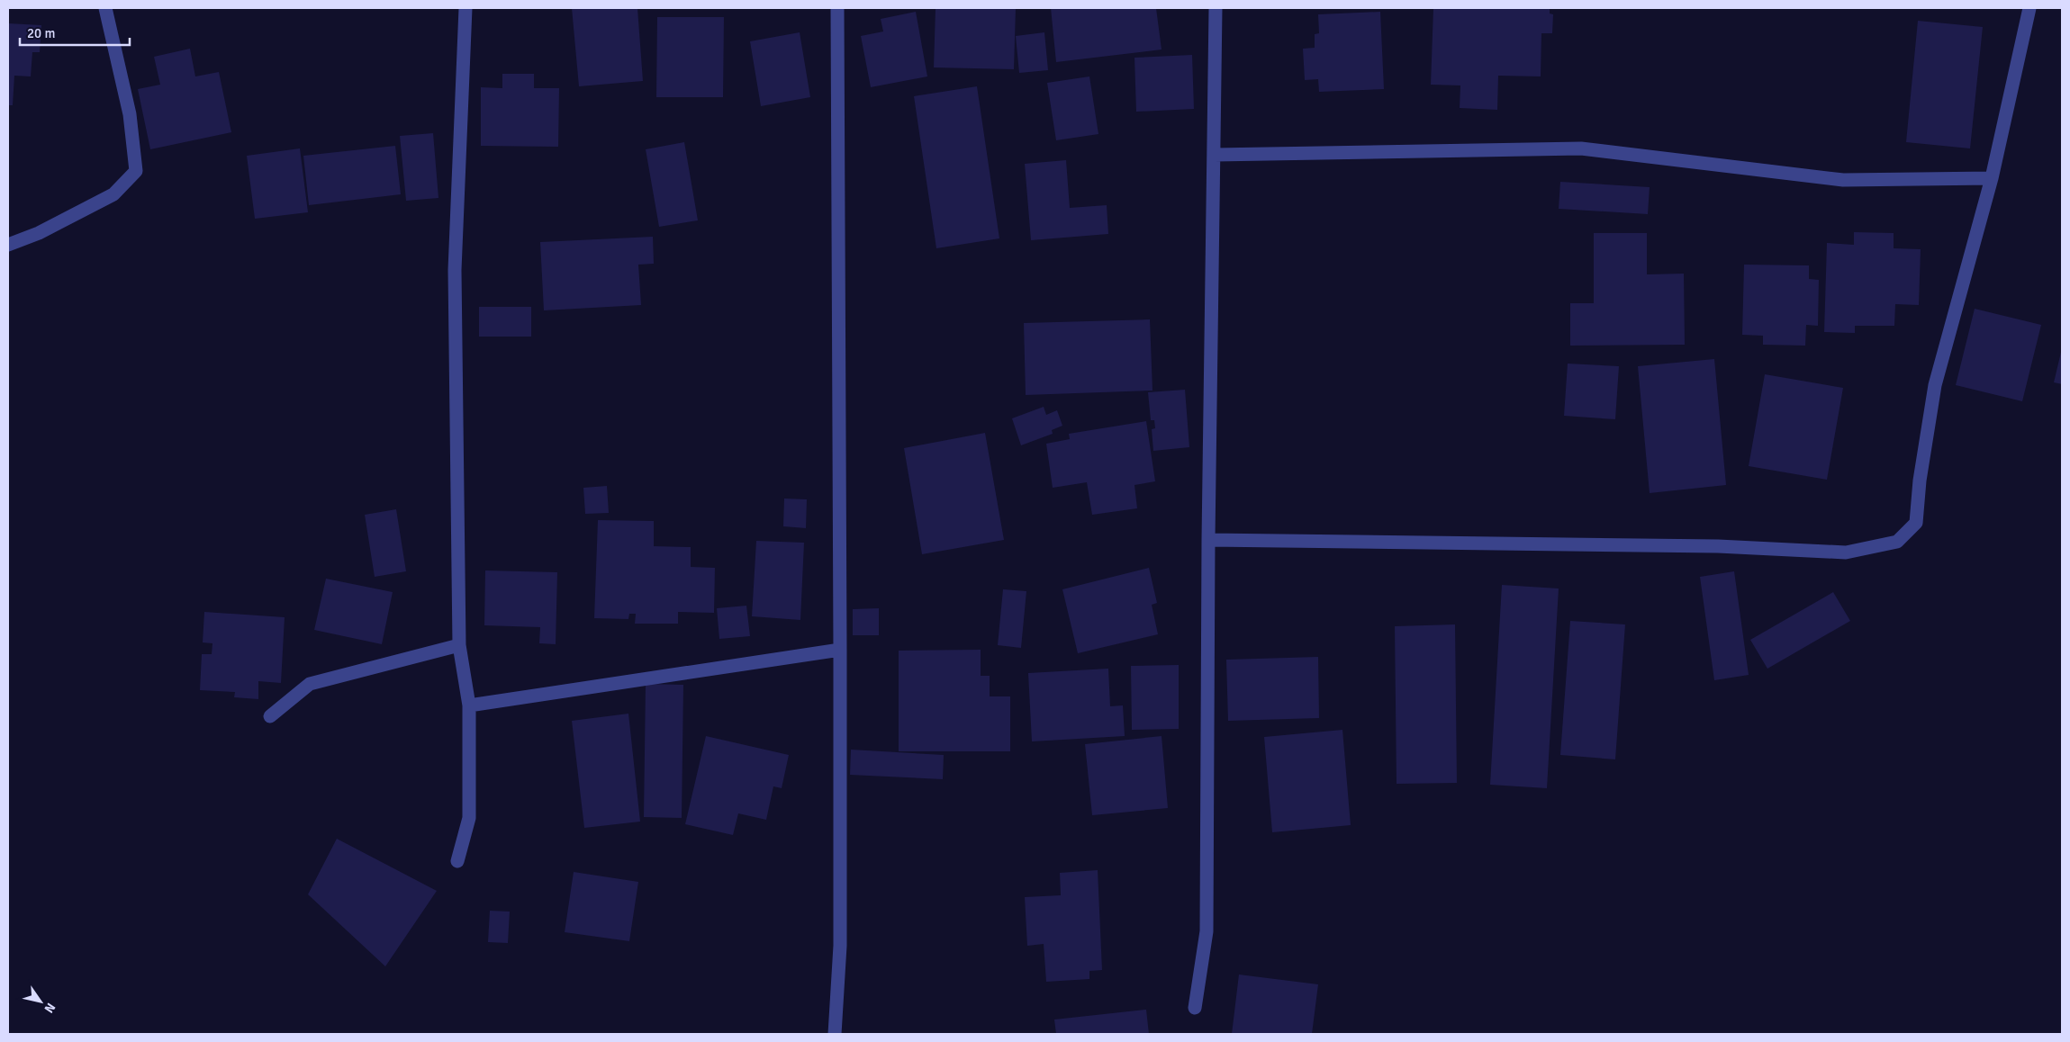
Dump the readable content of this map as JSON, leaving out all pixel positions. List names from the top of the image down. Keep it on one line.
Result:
{"scale_bar":"20 m","north":"bottom right"}
